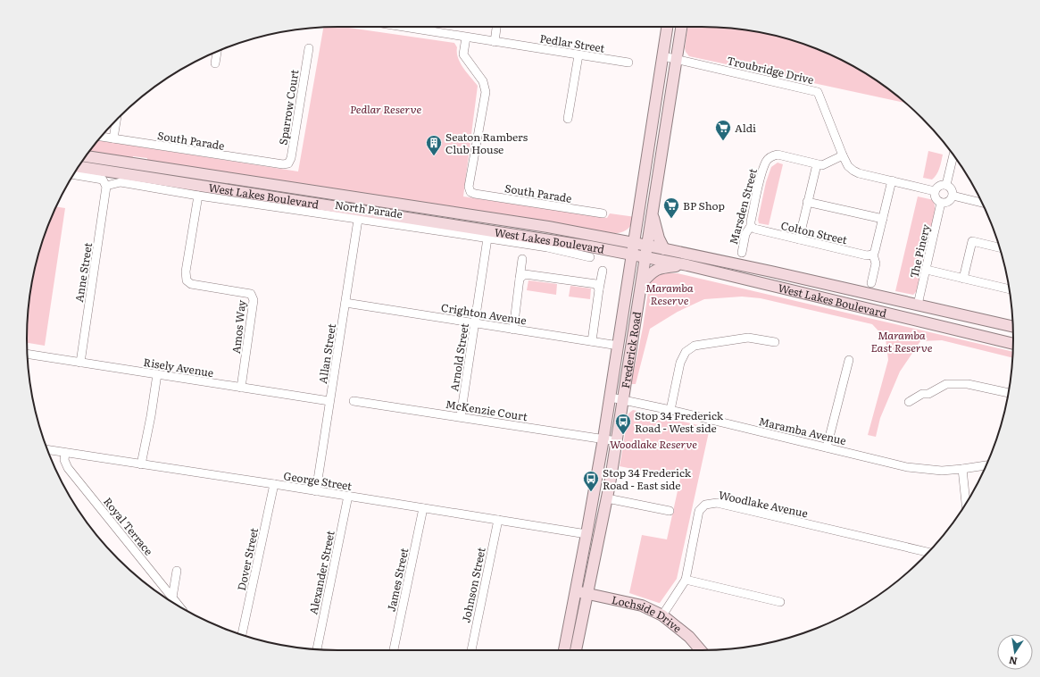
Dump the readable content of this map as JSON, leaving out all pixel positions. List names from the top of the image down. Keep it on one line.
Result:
{"streets":{"main road":["West Lakes Boulevard","Frederick Road","Lochside Drive"],"street":["Pedlar Street","Troubridge Drive","Sparrow Court","South Parade","Marsden Street","North Parade","Colton Street","The Pinery","Anne Street","Crighton Avenue","Amos Way","Allan Street","Arnold Street","Risely Avenue","McKenzie Court","Maramba Avenue","George Street","Woodlake Avenue","Royal Terrace","Dover Street","Alexander Street","James Street","Johnson Street"]},"crossings":[["Pedlar Street","South Parade"],["Troubridge Drive","Marsden Street"],["Troubridge Drive","The Pinery"],["Troubridge Drive","Frederick Road"],["Sparrow Court","South Parade"],["West Lakes Boulevard","The Pinery"],["West Lakes Boulevard","Frederick Road"],["Marsden Street","Colton Street"],["North Parade","Anne Street"],["North Parade","Amos Way"],["North Parade","Allan Street"],["North Parade","Arnold Street"],["Anne Street","Risely Avenue"],["Crighton Avenue","Frederick Road"],["Crighton Avenue","Allan Street"],["Crighton Avenue","Arnold Street"],["Amos Way","Risely Avenue"],["Frederick Road","McKenzie Court"],["Frederick Road","Maramba Avenue"],["Frederick Road","George Street"],["Frederick Road","Lochside Drive"],["Allan Street","Risely Avenue"],["Allan Street","George Street"],["Arnold Street","McKenzie Court"],["George Street","Royal Terrace"],["George Street","Dover Street"],["George Street","Alexander Street"],["George Street","James Street"],["George Street","Johnson Street"],["Woodlake Avenue","Lochside Drive"]],"parks":["Pedlar Reserve","Maramba Reserve","Maramba East Reserve","Woodlake Reserve"],"places":{"supermarket":["Aldi","BP Shop"],"building":["Seaton Rambers Club House"],"bus stop":["Stop 34 Frederick Road - West side","Stop 34 Frederick Road - East side"]},"north":"bottom"}
